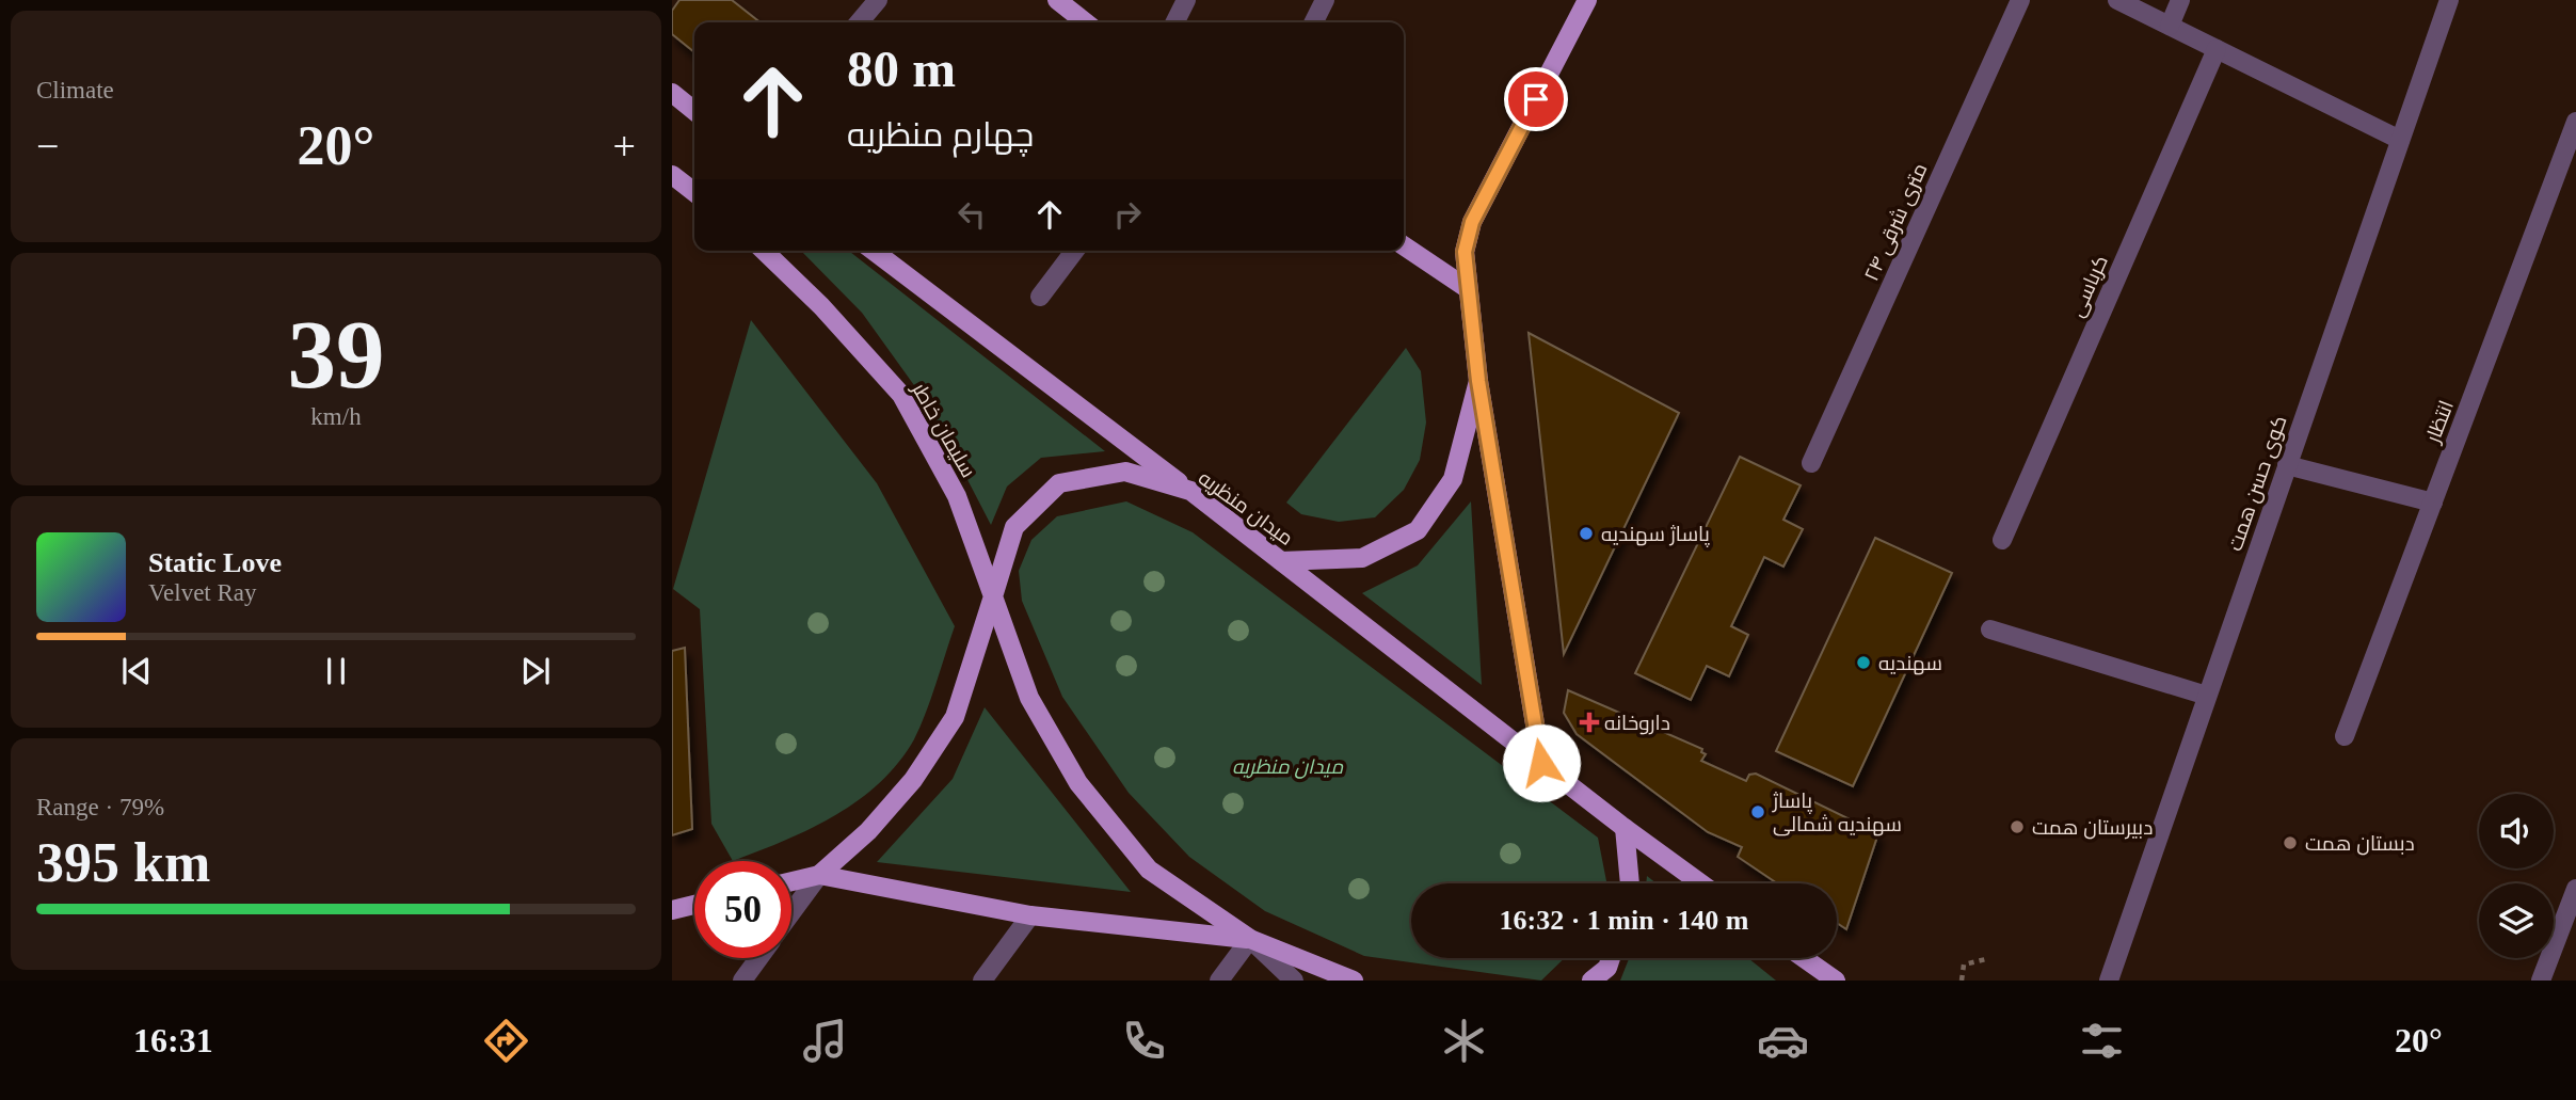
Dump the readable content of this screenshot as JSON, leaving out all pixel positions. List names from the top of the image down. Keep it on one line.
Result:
{"streets":{"main road":["سلیمان خاطر","ميدان منظریه"],"street":["۲۴ متری شرقی","کرباسی","انتظار","کوی حسن همت"]},"crossings":[["سلیمان خاطر","ميدان منظریه"]],"parks":["میدان منظریه"],"places":{"other":["پاساژ سهندیه","سهندیه","پاساژ سهندیه شمالی","دبیرستان همت","دبستان همت"],"health":["داروخانه"]},"page":{"tile":["Climate",["39","km/h"],["Range · 79%","395 km"]],"turn":["80 m","چهارم منظریه"],"heat":["−","20°","+"],"song":["Static Love","Velvet Ray"],"limit":"50","trip":"16:32 · 1 min · 140 m","tabs":["16:31","20°"]}}
